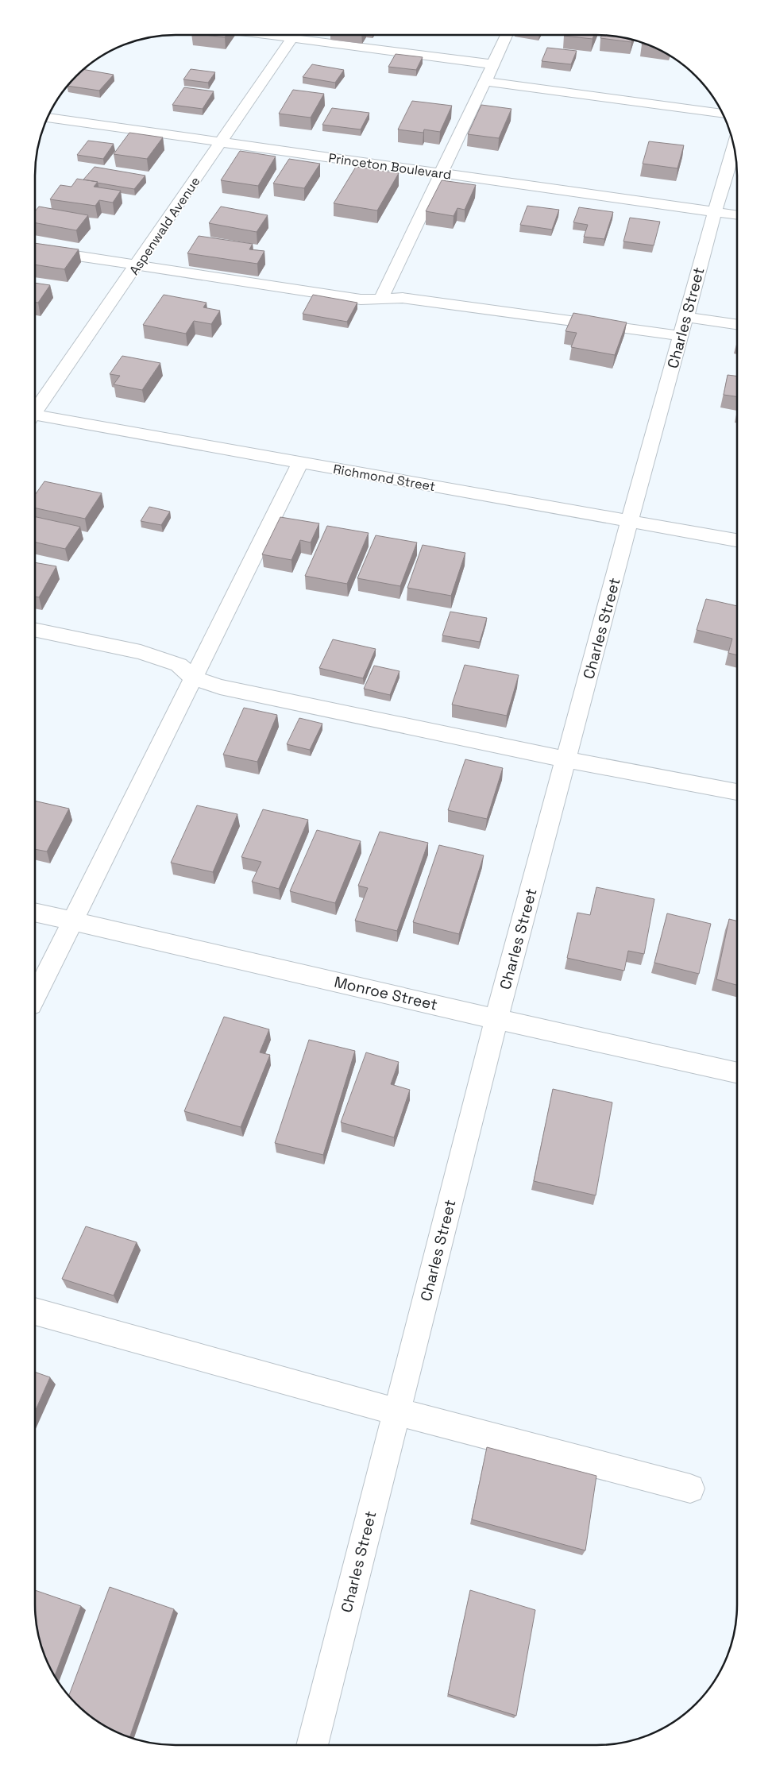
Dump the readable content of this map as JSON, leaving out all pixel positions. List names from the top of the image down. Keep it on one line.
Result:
{"streets":{"street":["Princeton Boulevard","Aspenwald Avenue","Charles Street","Richmond Street","Monroe Street"]},"crossings":[["Princeton Boulevard","Aspenwald Avenue"],["Princeton Boulevard","Charles Street"],["Charles Street","Richmond Street"],["Charles Street","Monroe Street"]]}
